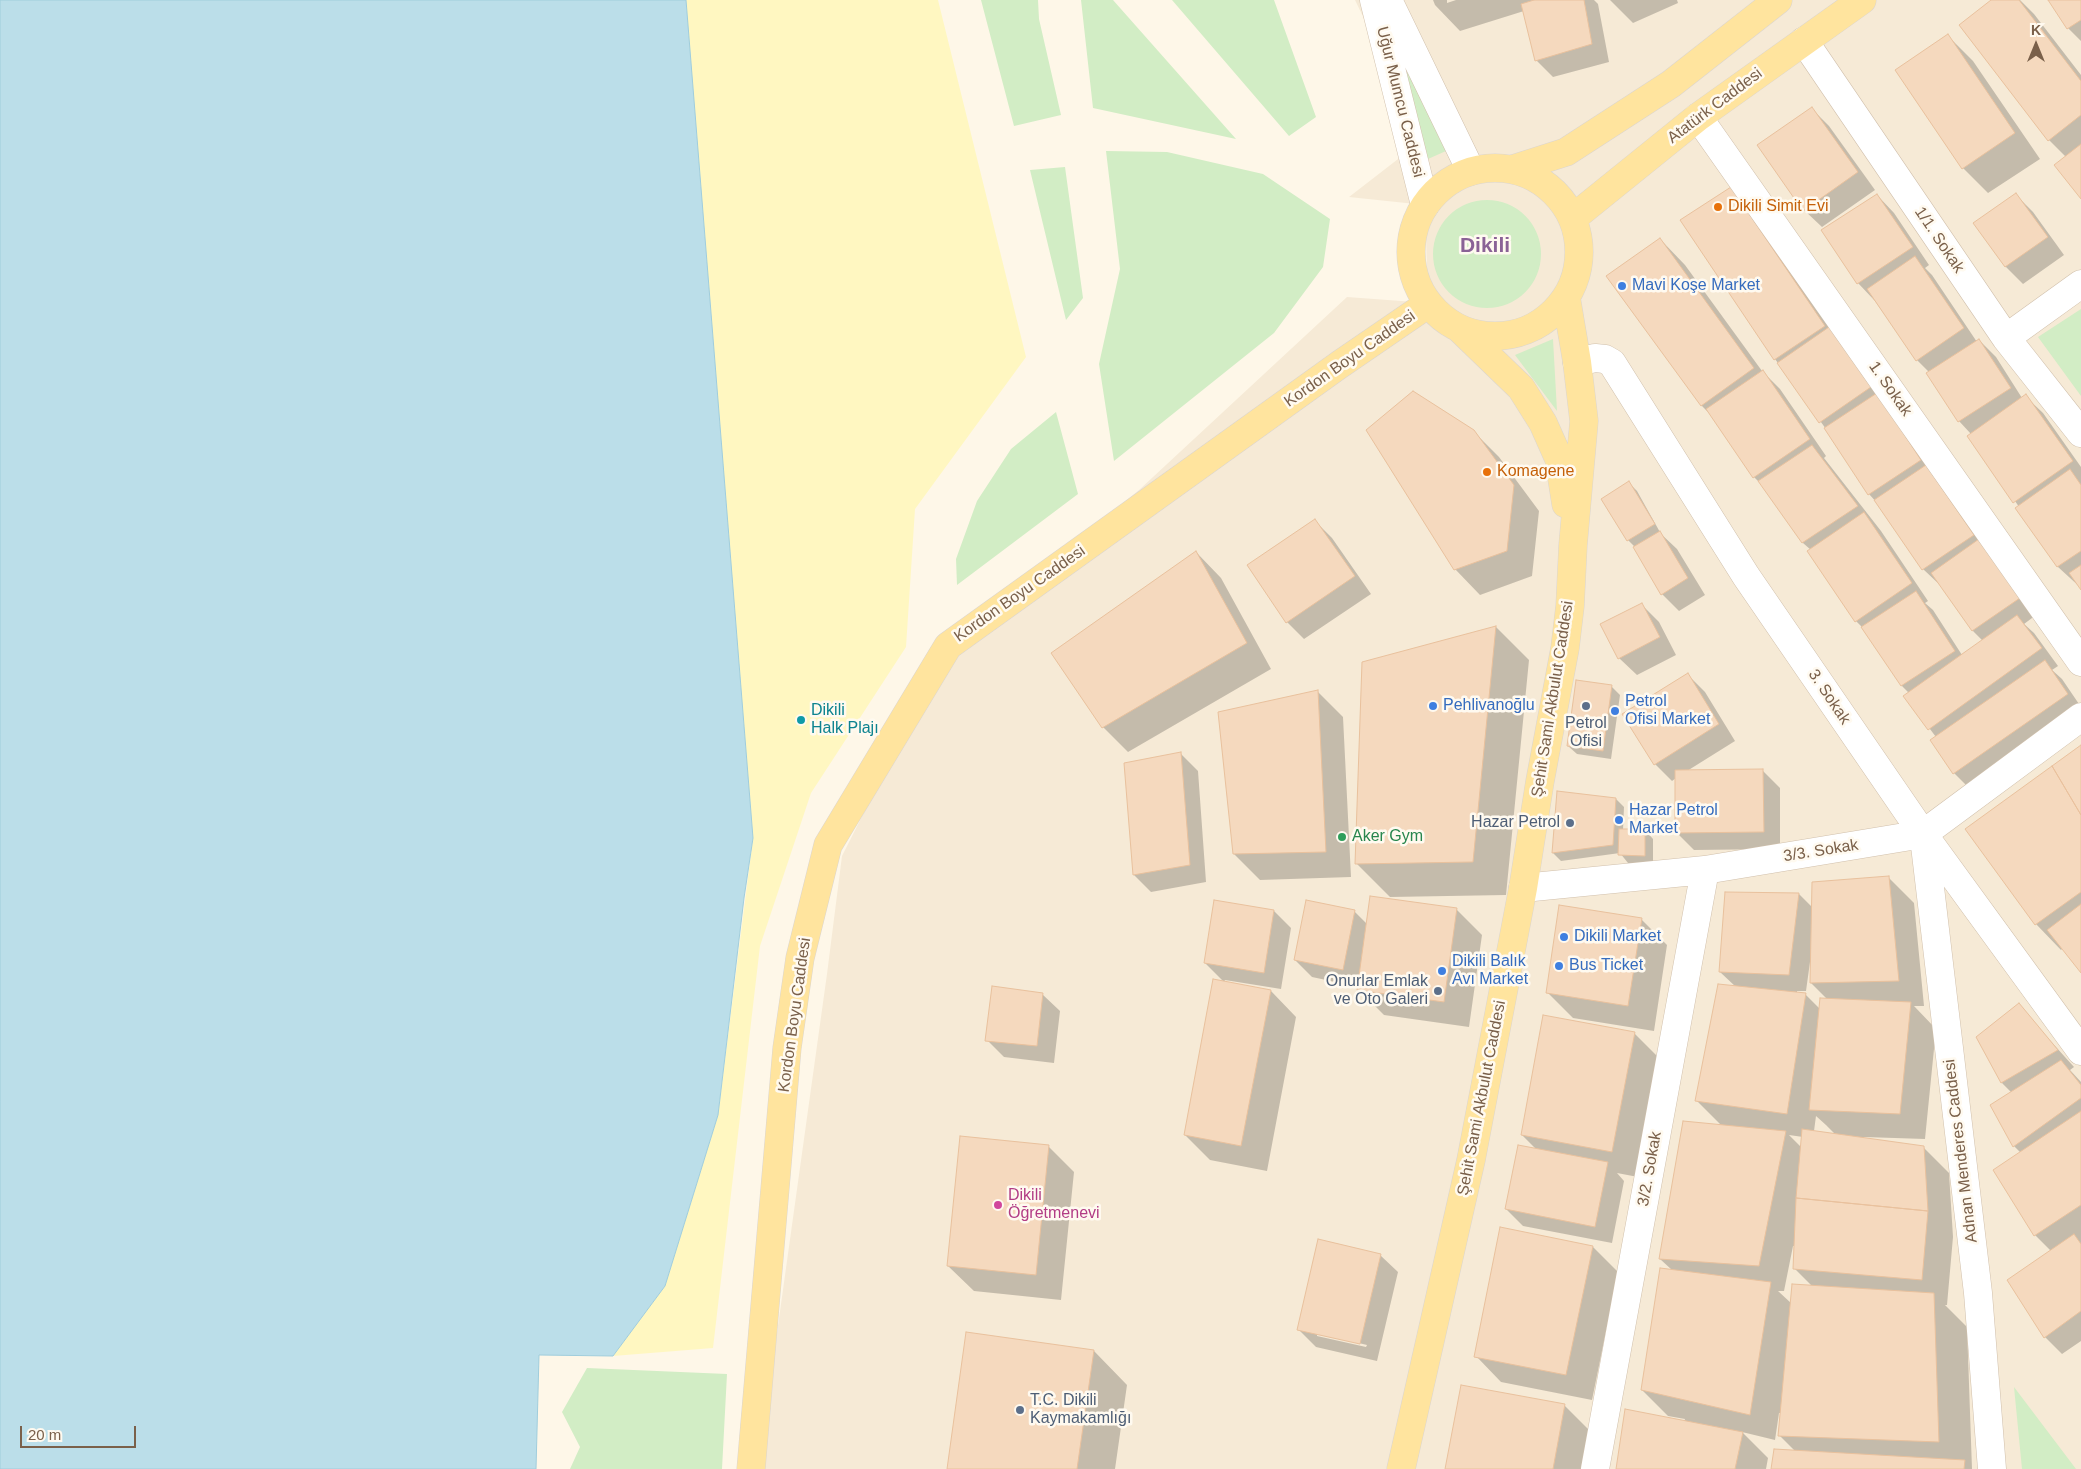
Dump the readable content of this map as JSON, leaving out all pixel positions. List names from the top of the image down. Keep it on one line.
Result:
{"streets":{"main road":["Atatürk Caddesi","Kordon Boyu Caddesi","Şehit Sami Akbulut Caddesi"],"street":["Uğur Mumcu Caddesi","1/1. Sokak","1. Sokak","3. Sokak","3/3. Sokak","Adnan Menderes Caddesi","3/2. Sokak"]},"crossings":[["Uğur Mumcu Caddesi","Atatürk Caddesi"],["Uğur Mumcu Caddesi","Kordon Boyu Caddesi"],["Uğur Mumcu Caddesi","Şehit Sami Akbulut Caddesi"],["Atatürk Caddesi","1/1. Sokak"],["Atatürk Caddesi","Kordon Boyu Caddesi"],["Atatürk Caddesi","1. Sokak"],["Atatürk Caddesi","Şehit Sami Akbulut Caddesi"],["Kordon Boyu Caddesi","Şehit Sami Akbulut Caddesi"],["3. Sokak","Şehit Sami Akbulut Caddesi"],["3. Sokak","3/3. Sokak"],["3. Sokak","Adnan Menderes Caddesi"],["Şehit Sami Akbulut Caddesi","3/3. Sokak"],["3/3. Sokak","Adnan Menderes Caddesi"],["3/3. Sokak","3/2. Sokak"]],"districts":["Dikili"],"places":["Dikili Simit Evi","Mavi Koşe Market","Komagene","Pehlivanoğlu","Petrol Ofisi","Petrol Ofisi Market","Dikili Halk Plajı","Hazar Petrol Market","Hazar Petrol","Aker Gym","Dikili Market","Bus Ticket","Dikili Balık Avı Market","Onurlar Emlak ve Oto Galeri","Dikili Öğretmenevi","T.C. Dikili Kaymakamlığı"],"scale_bar":"20 m","north":"top"}
